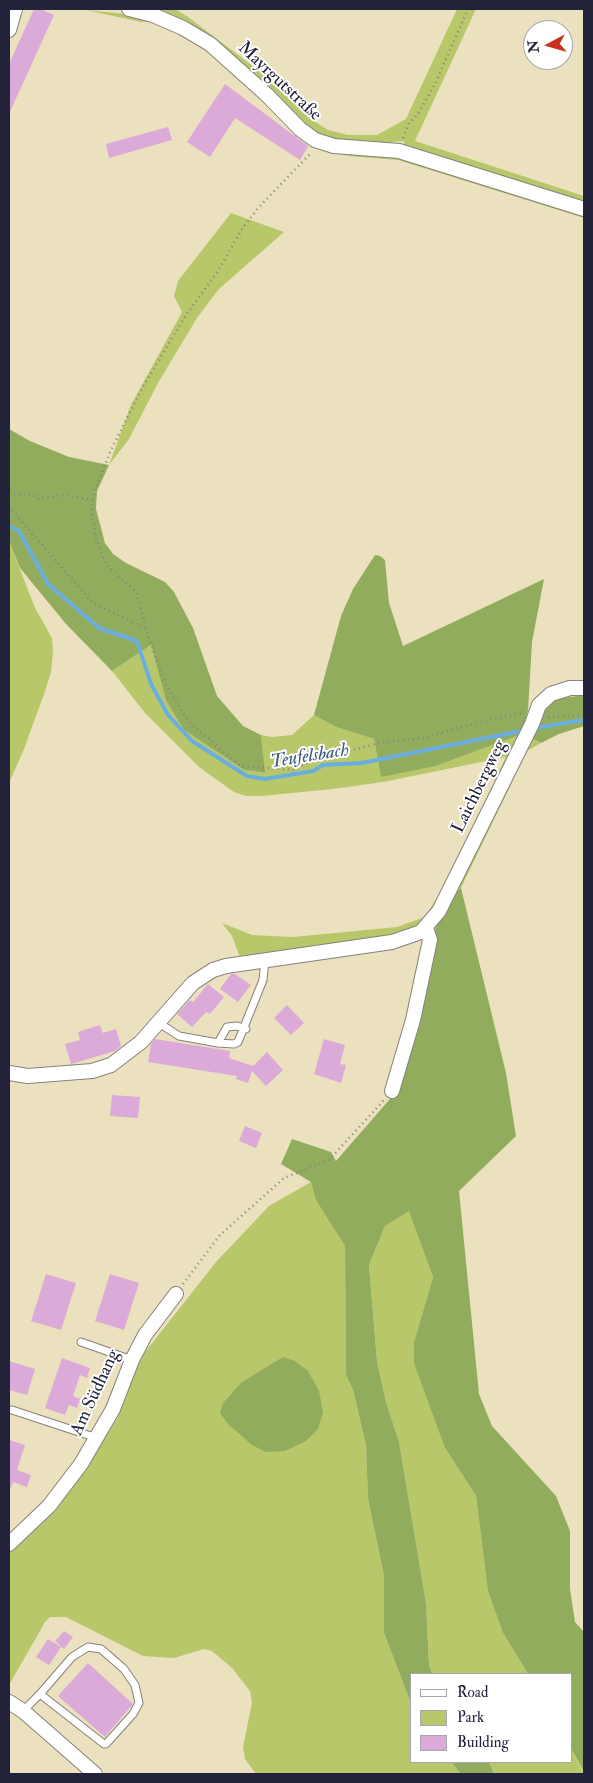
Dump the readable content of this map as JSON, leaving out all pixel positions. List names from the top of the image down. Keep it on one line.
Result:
{"streets":{"street":["Mayrgutstraße","Laichbergweg","Am Südhang"]},"water":["Teufelsbach"],"legend":["Road","Park","Building"],"north":"left"}
